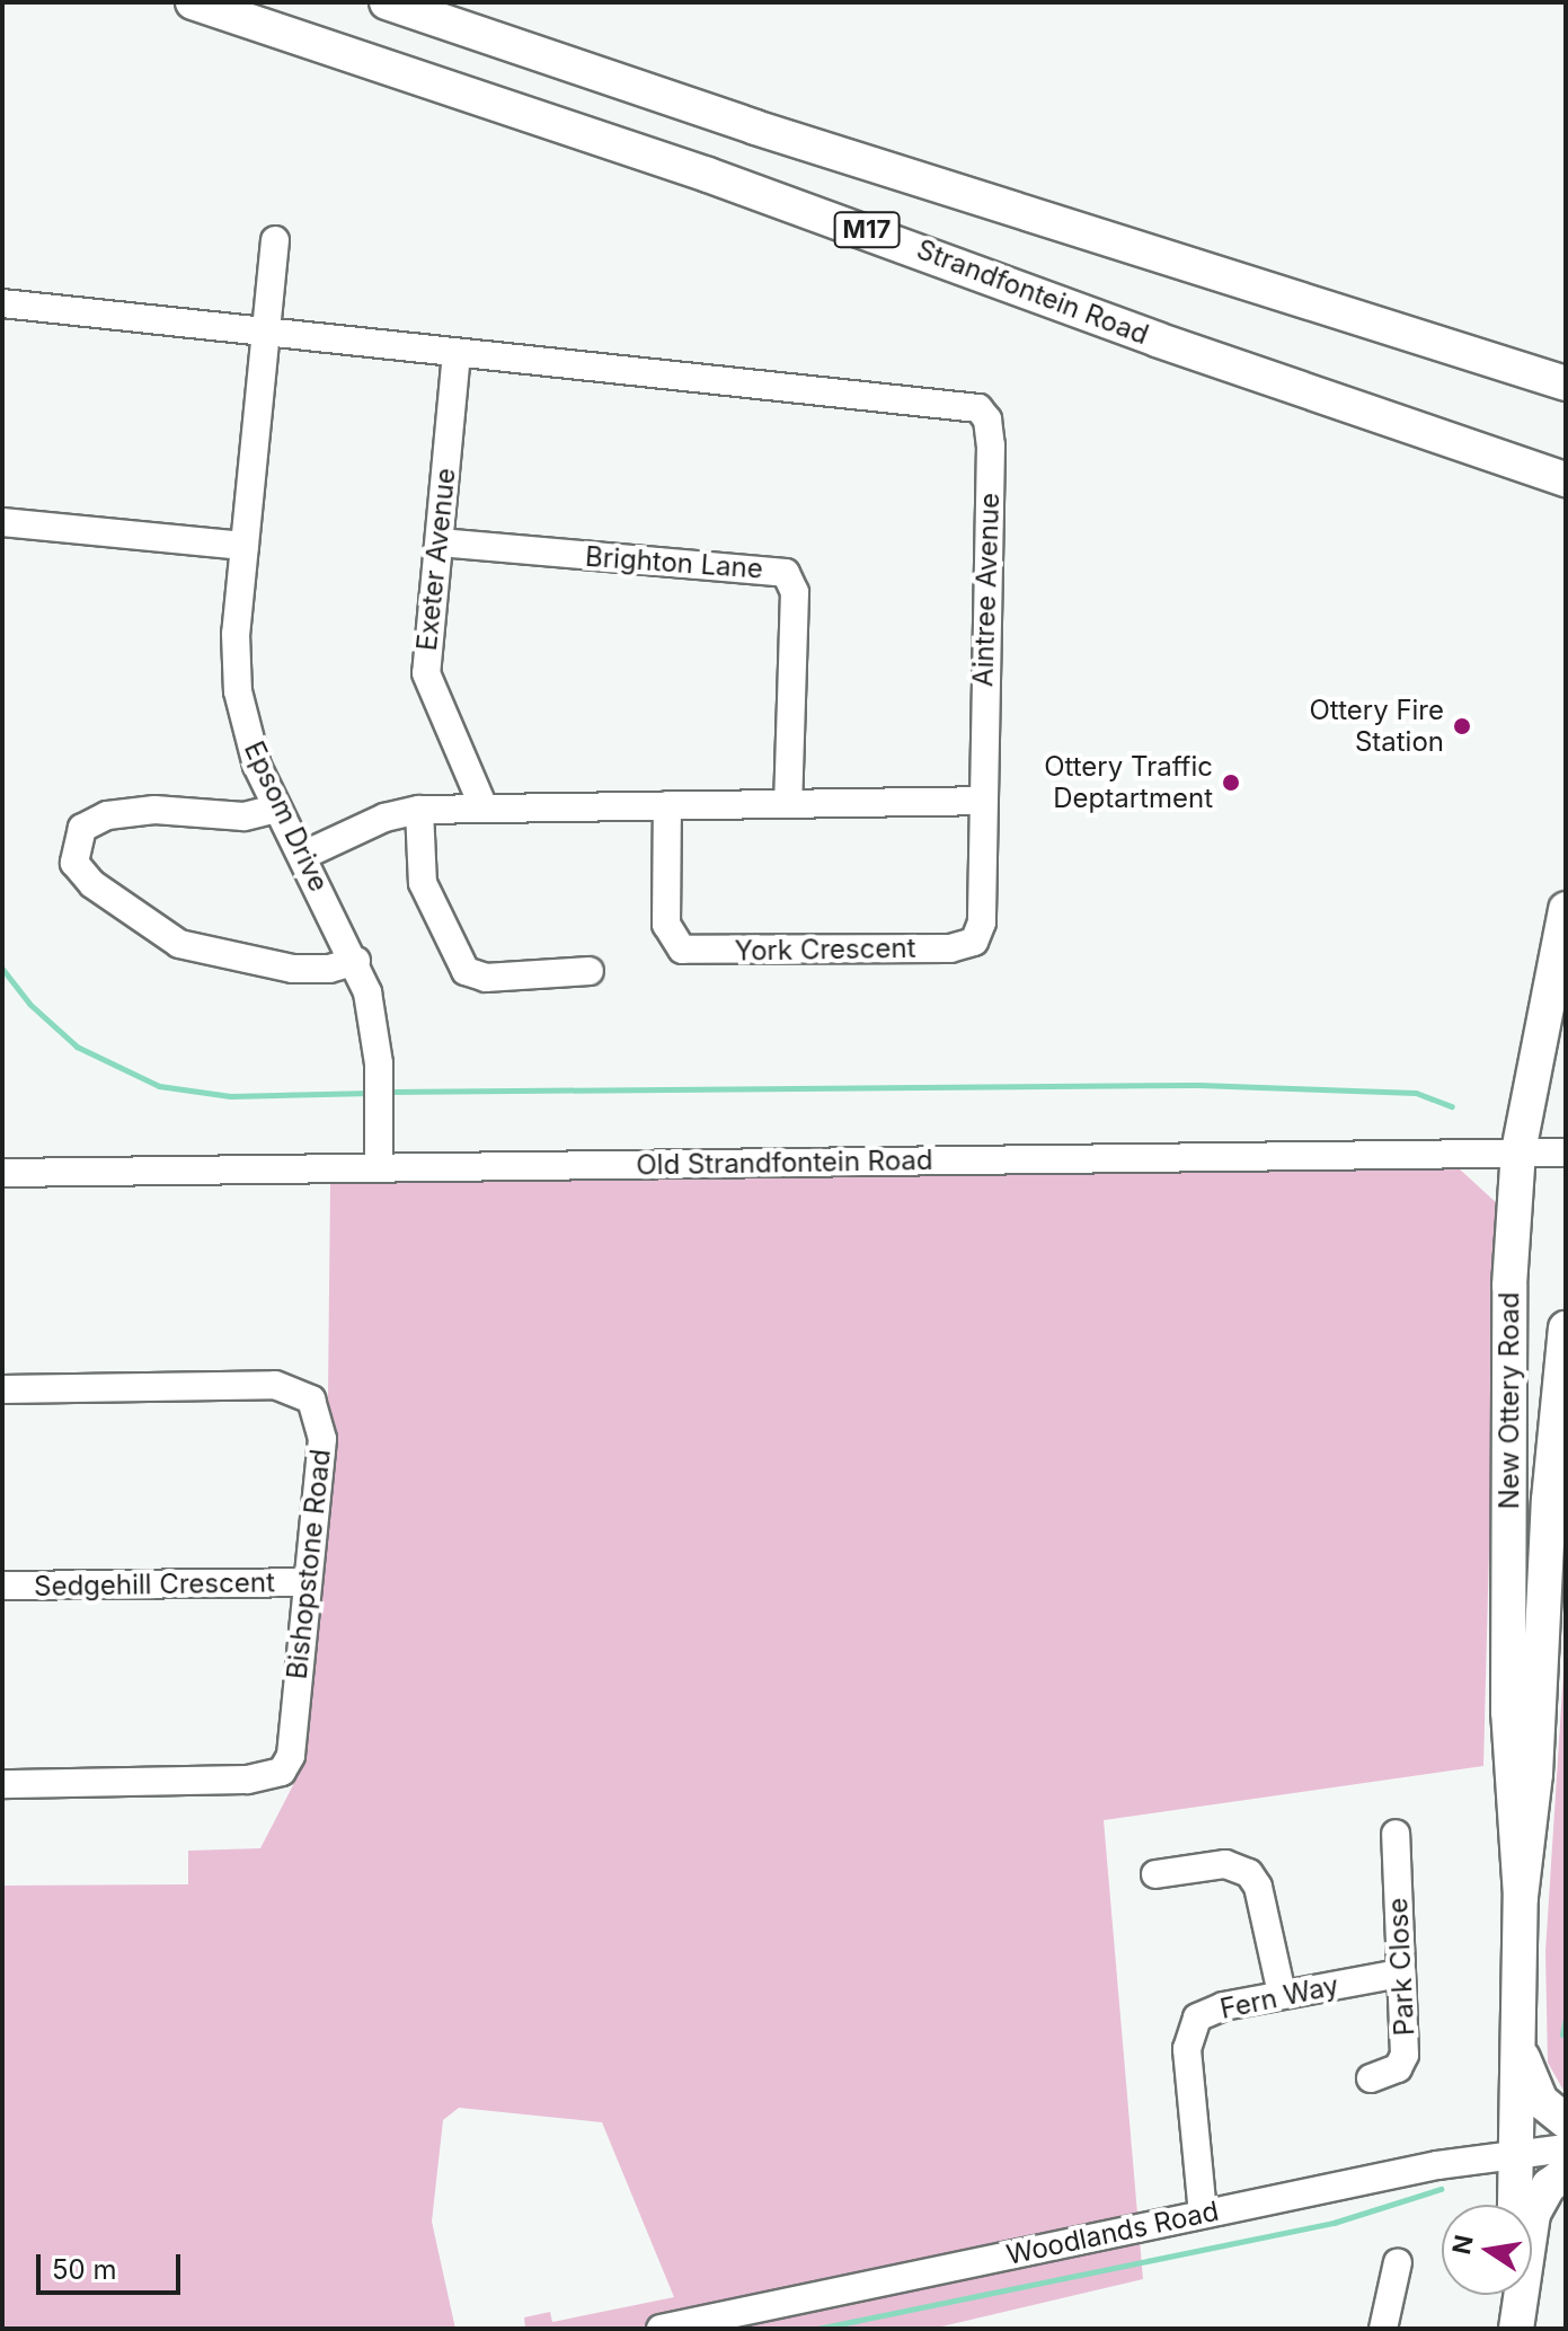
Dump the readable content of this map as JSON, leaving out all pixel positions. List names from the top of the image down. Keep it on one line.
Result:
{"streets":{"main road":["M17","Strandfontein Road","New Ottery Road"],"street":["Exeter Avenue","Brighton Lane","Aintree Avenue","Epsom Drive","York Crescent","Old Strandfontein Road","Bishopstone Road","Sedgehill Crescent","Park Close","Fern Way","Woodlands Road"]},"crossings":[["Exeter Avenue","Brighton Lane"],["Exeter Avenue","Aintree Avenue"],["Aintree Avenue","Epsom Drive"],["Aintree Avenue","York Crescent"],["Epsom Drive","Old Strandfontein Road"],["Old Strandfontein Road","New Ottery Road"],["New Ottery Road","Woodlands Road"],["Bishopstone Road","Sedgehill Crescent"],["Park Close","Fern Way"],["Fern Way","Woodlands Road"]],"places":["Ottery Fire Station","Ottery Traffic Deptartment"],"scale_bar":"50 m","north":"left"}
